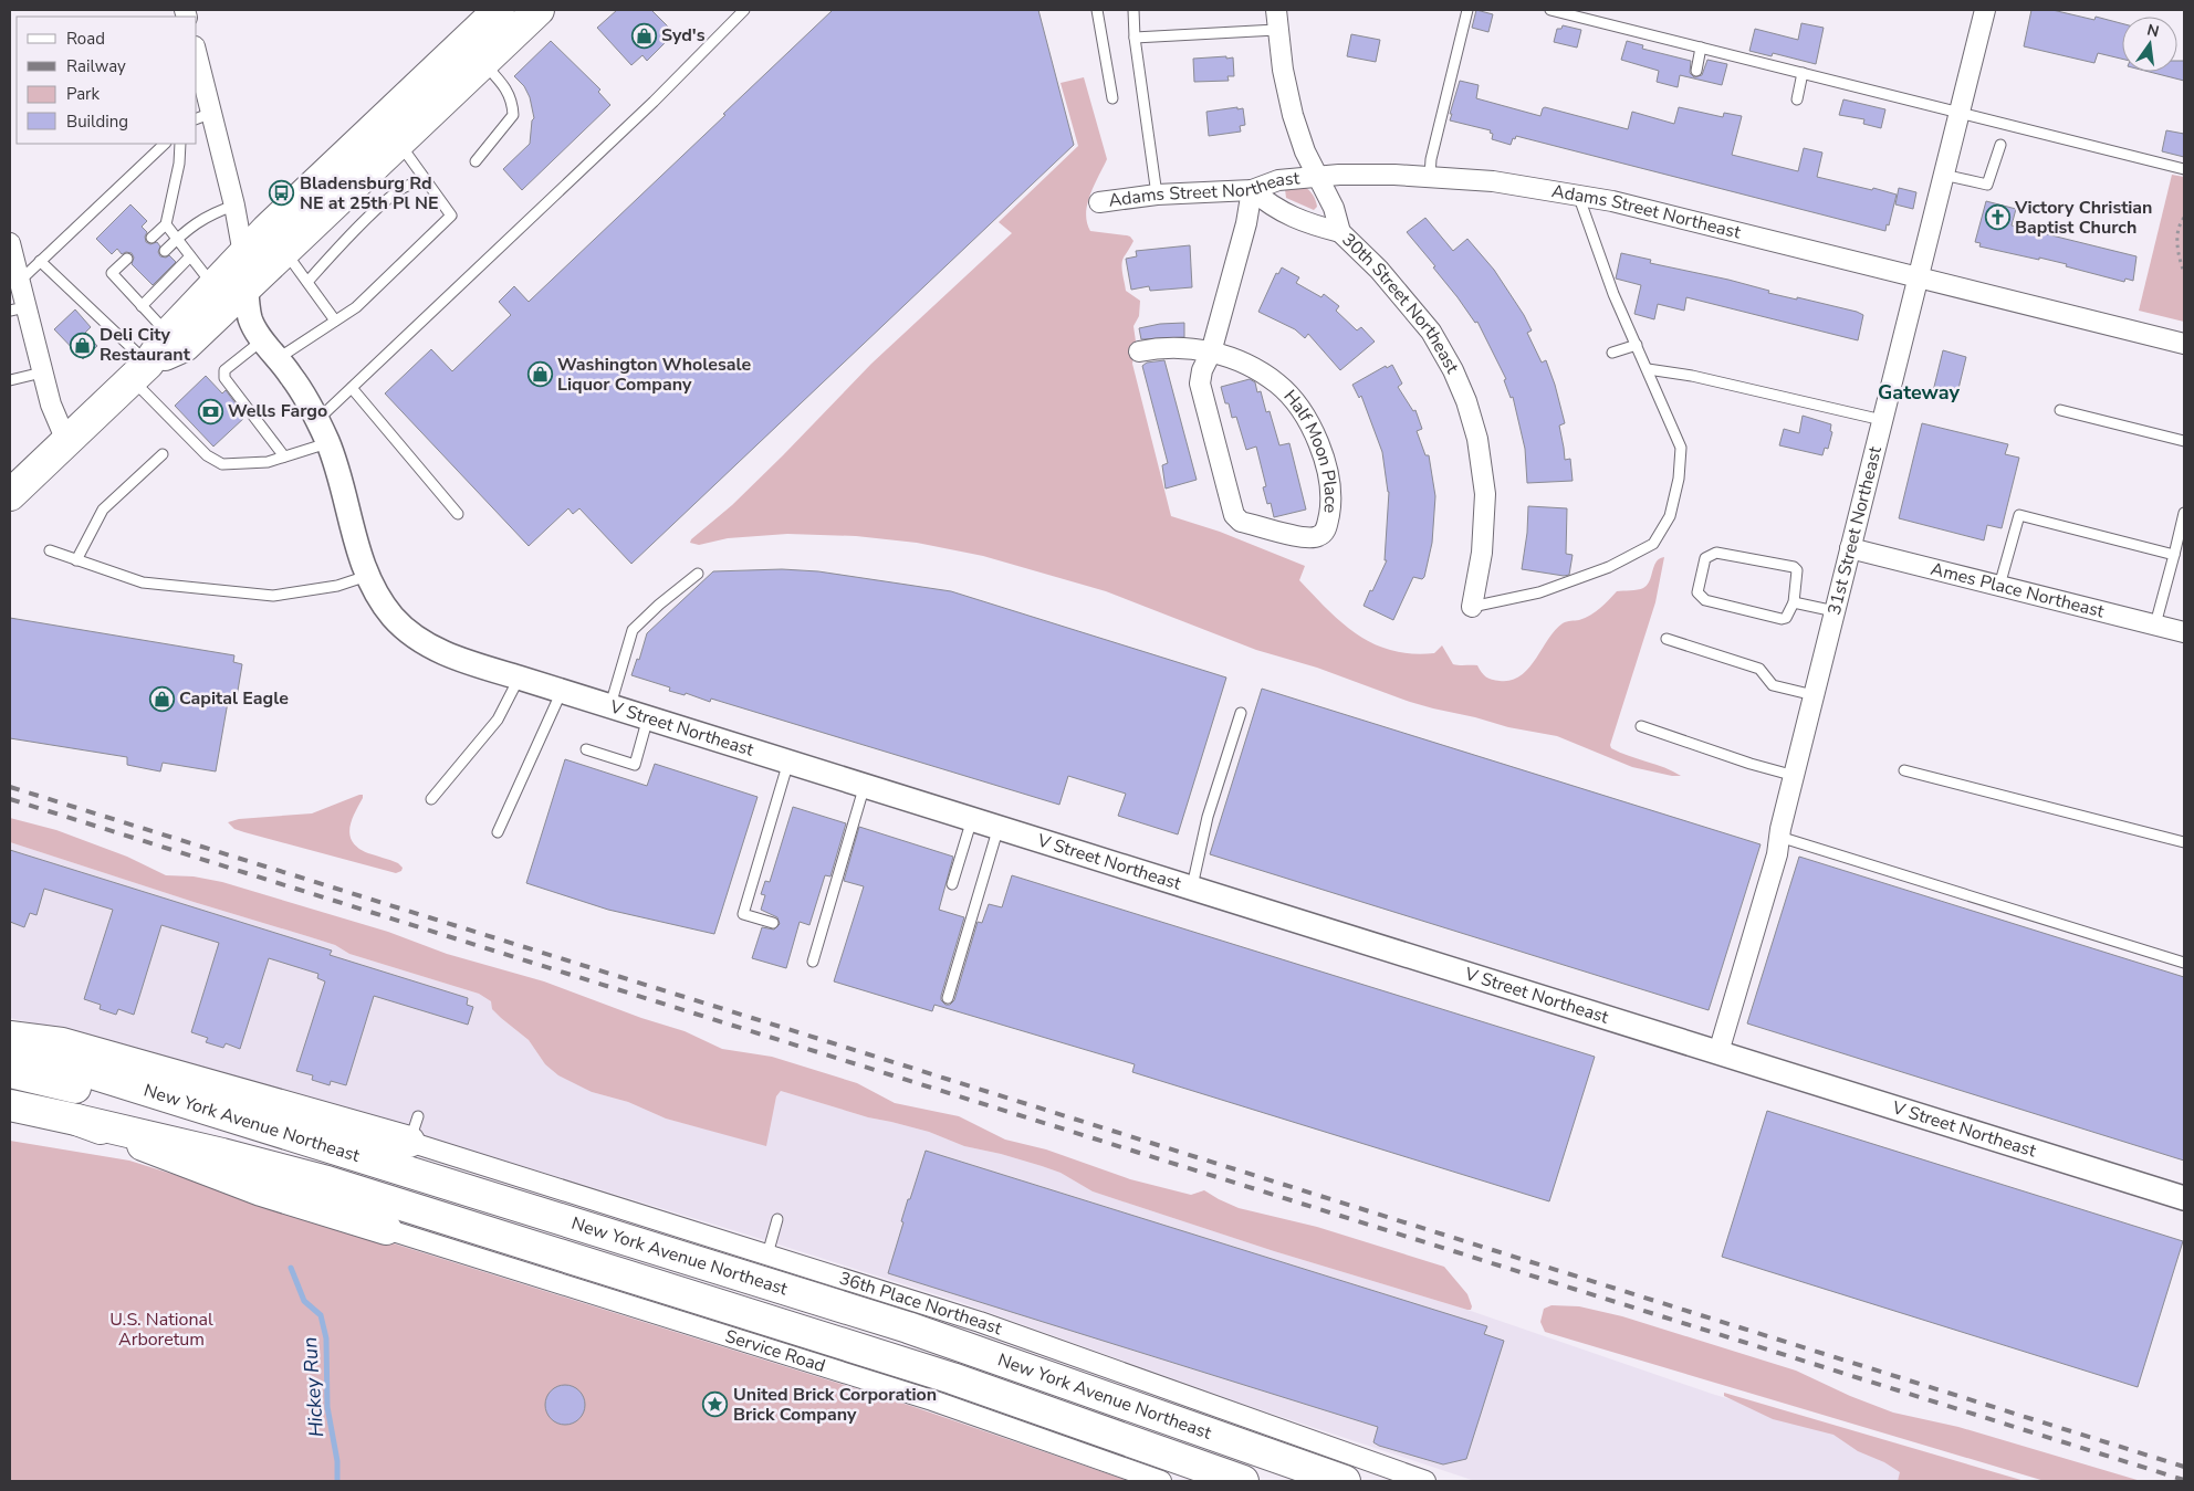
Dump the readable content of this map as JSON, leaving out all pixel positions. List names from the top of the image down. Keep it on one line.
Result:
{"streets":{"main road":["New York Avenue Northeast"],"street":["Adams Street Northeast","30th Street Northeast","Half Moon Place","31st Street Northeast","Ames Place Northeast","V Street Northeast","36th Place Northeast","Service Road"]},"crossings":[["Adams Street Northeast","30th Street Northeast"],["Adams Street Northeast","Half Moon Place"],["Adams Street Northeast","31st Street Northeast"],["31st Street Northeast","Ames Place Northeast"],["31st Street Northeast","V Street Northeast"]],"districts":["Gateway"],"water":["Hickey Run"],"parks":["U.S. National Arboretum"],"places":{"shop":["Syd's","Deli City Restaurant","Washington Wholesale Liquor Company","Capital Eagle"],"bus stop":["Bladensburg Rd NE at 25th Pl NE"],"church":["Victory Christian Baptist Church"],"bank":["Wells Fargo"],"place":["United Brick Corporation Brick Company"]},"legend":["Road","Railway","Park","Building"],"north":"top"}
